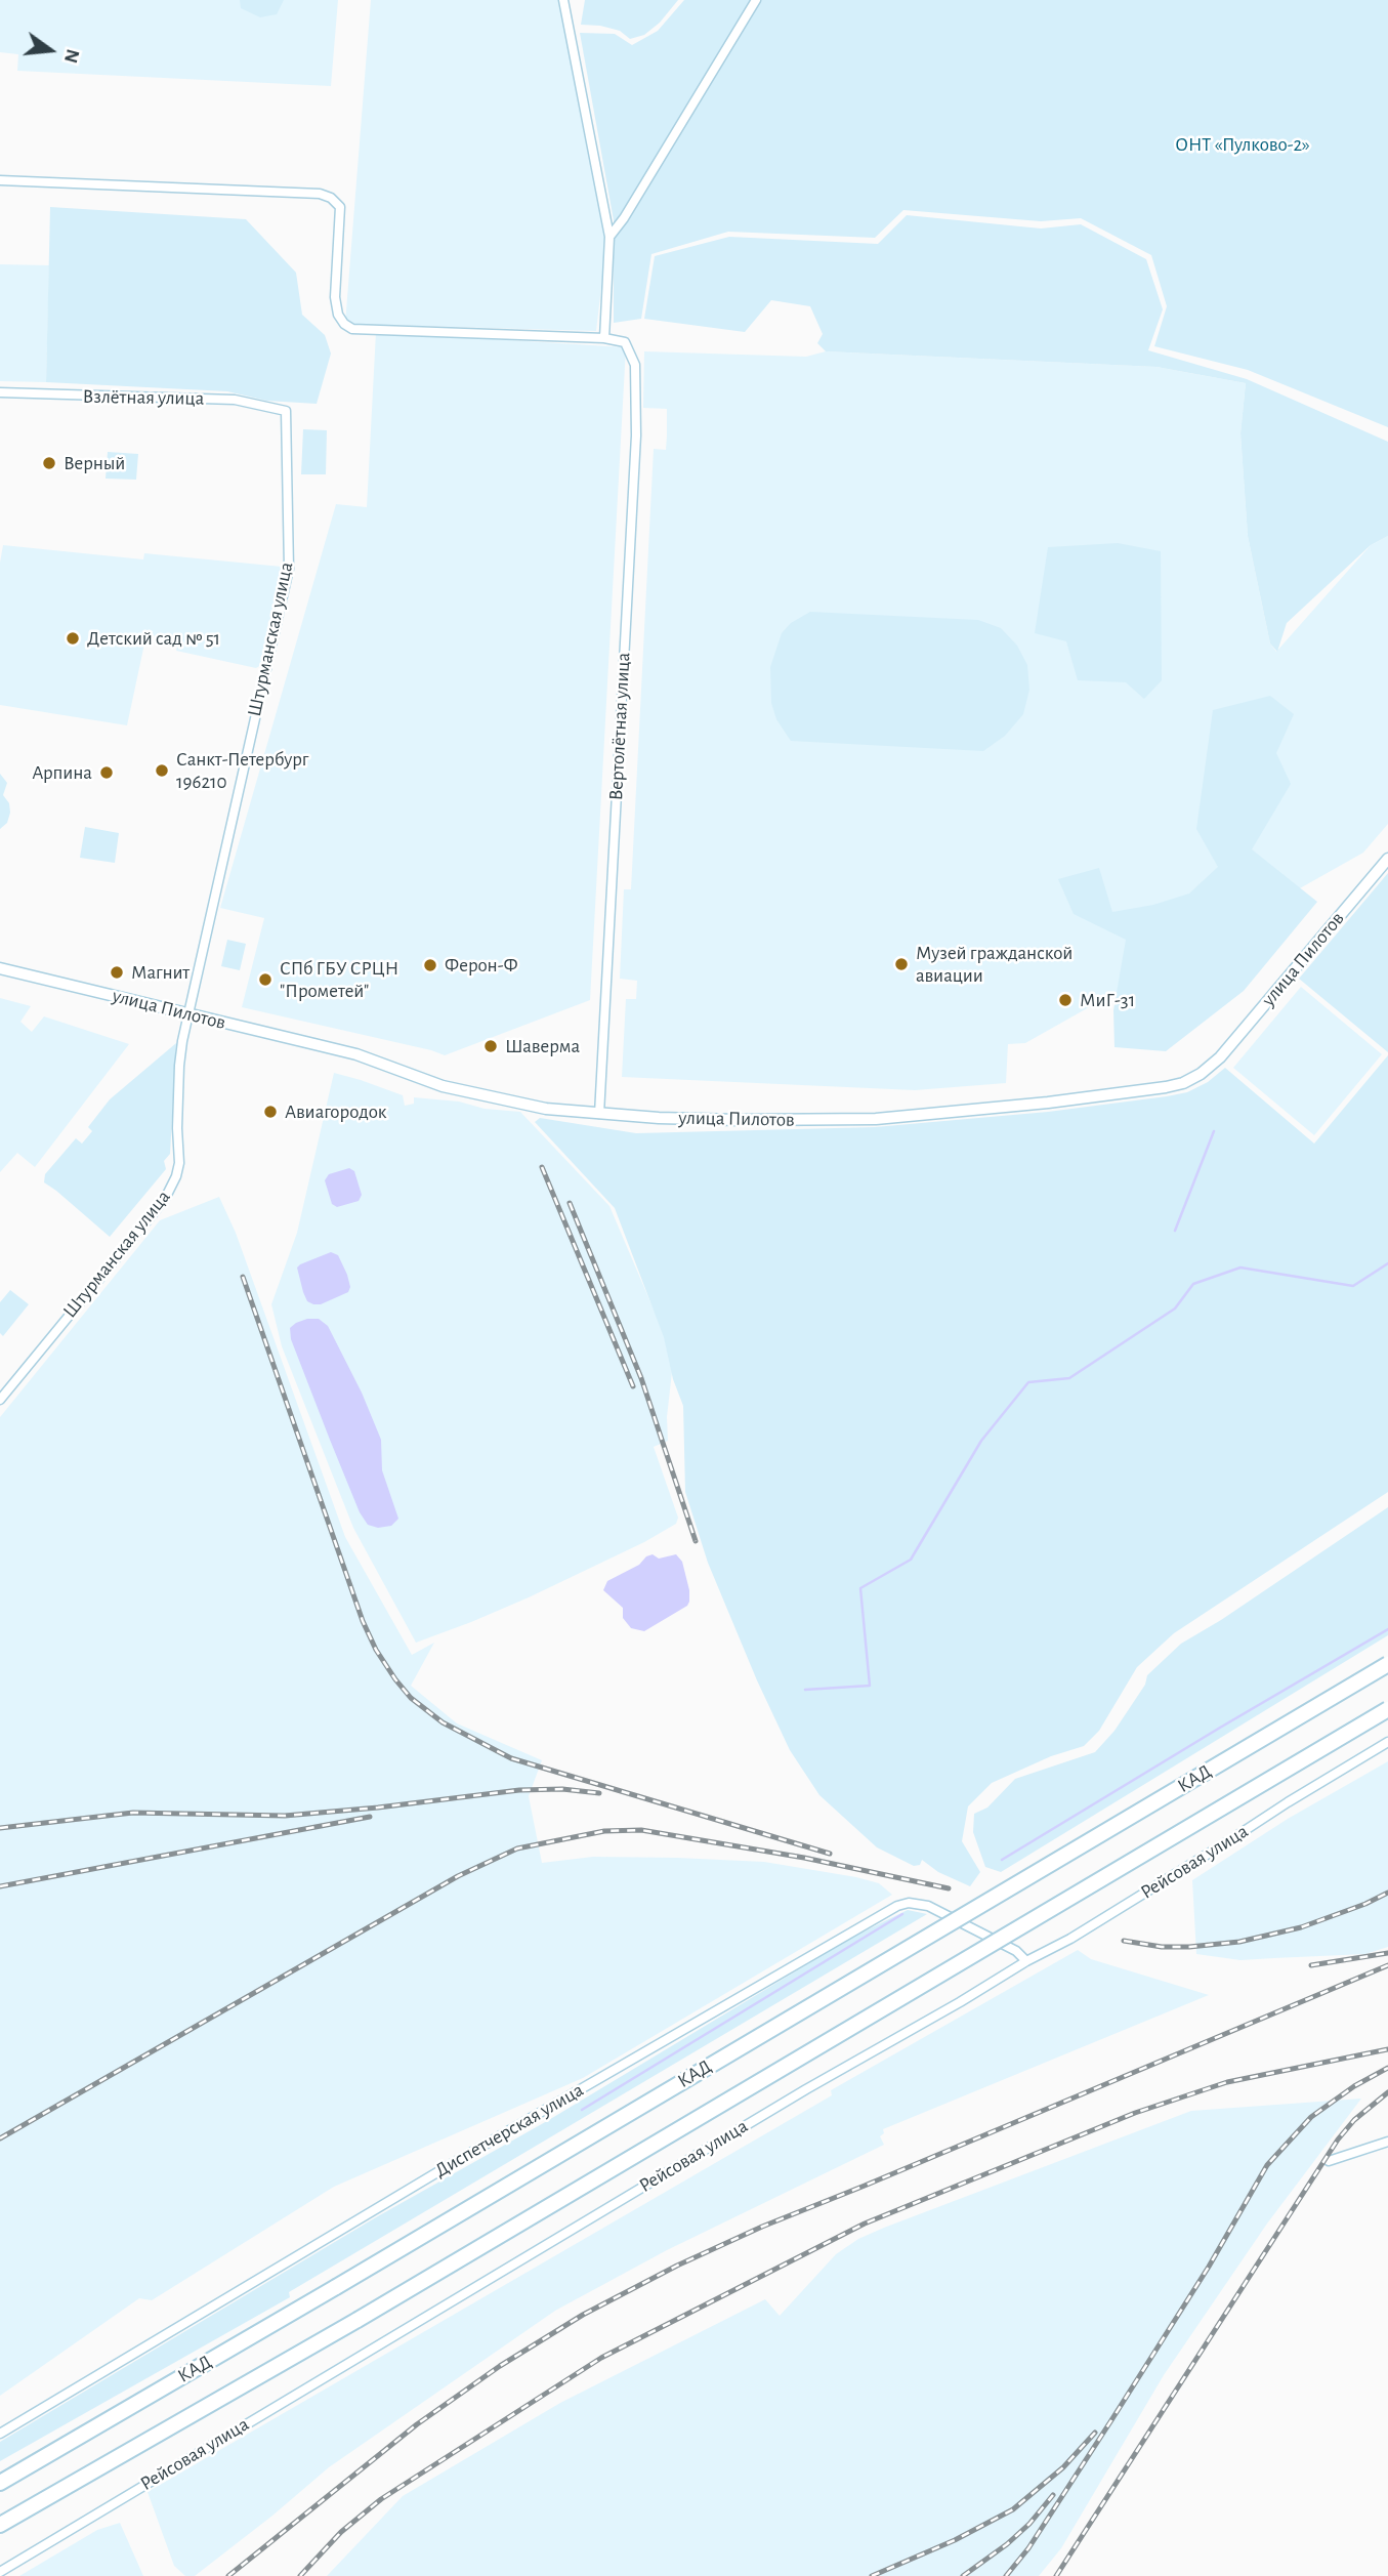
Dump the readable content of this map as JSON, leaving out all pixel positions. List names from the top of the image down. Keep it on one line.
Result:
{"streets":{"highway":["КАД"],"street":["Взлётная улица","Штурманская улица","Вертолётная улица","улица Пилотов","Рейсовая улица","Диспетчерская улица"]},"crossings":[["Взлётная улица","Штурманская улица"],["Штурманская улица","улица Пилотов"],["Вертолётная улица","улица Пилотов"],["Рейсовая улица","Диспетчерская улица"]],"parks":["ОНТ «Пулково-2»"],"places":["Верный","Детский сад № 51","Санкт-Петербург 196210","Арпина","Музей гражданской авиации","Ферон-Ф","Магнит","СПб ГБУ СРЦН \"Прометей\"","МиГ-31","Шаверма","Авиагородок"],"north":"right"}
